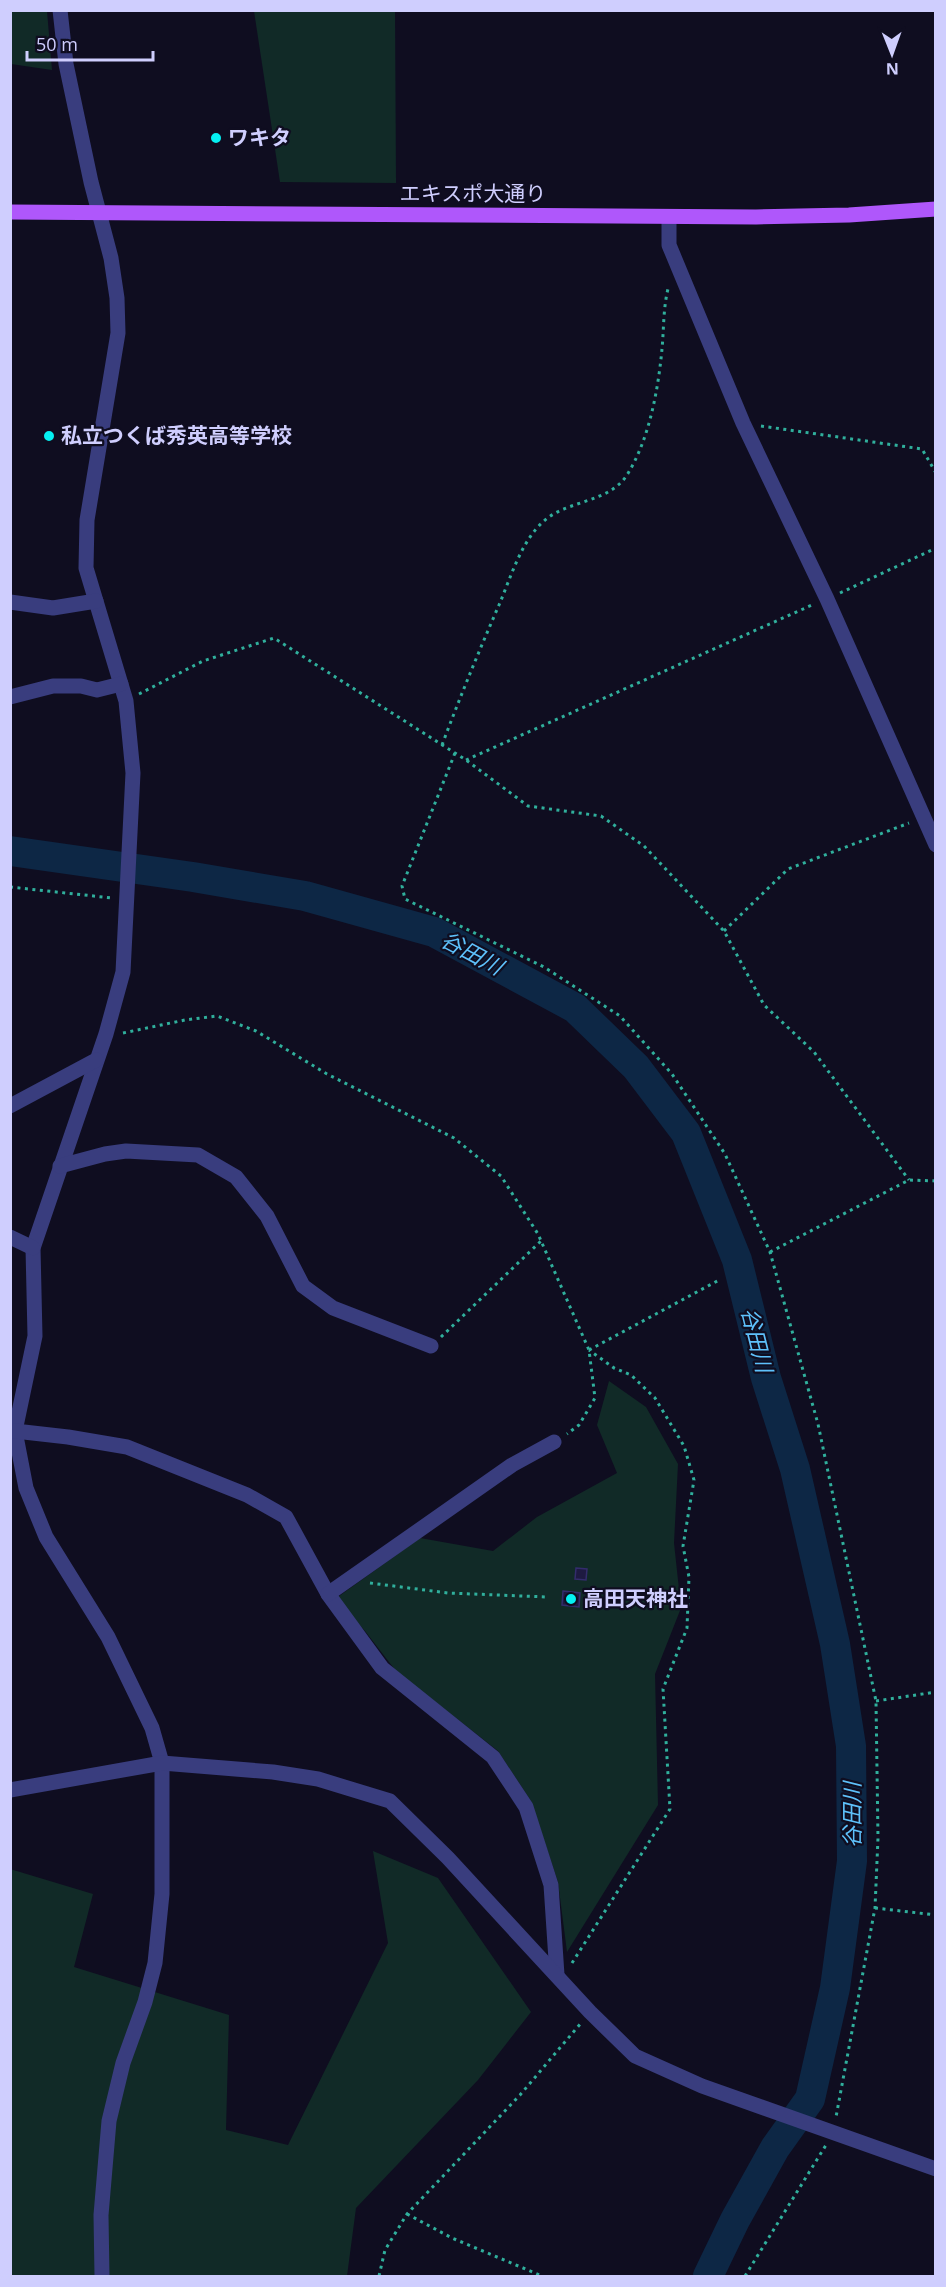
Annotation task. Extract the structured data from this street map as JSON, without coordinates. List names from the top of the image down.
{
  "streets": {
    "main road": ["エキスポ大通り"]
  },
  "water": ["谷田川"],
  "places": ["ワキタ", "私立つくば秀英高等学校", "高田天神社"],
  "scale_bar": "50 m",
  "north": "bottom"
}
